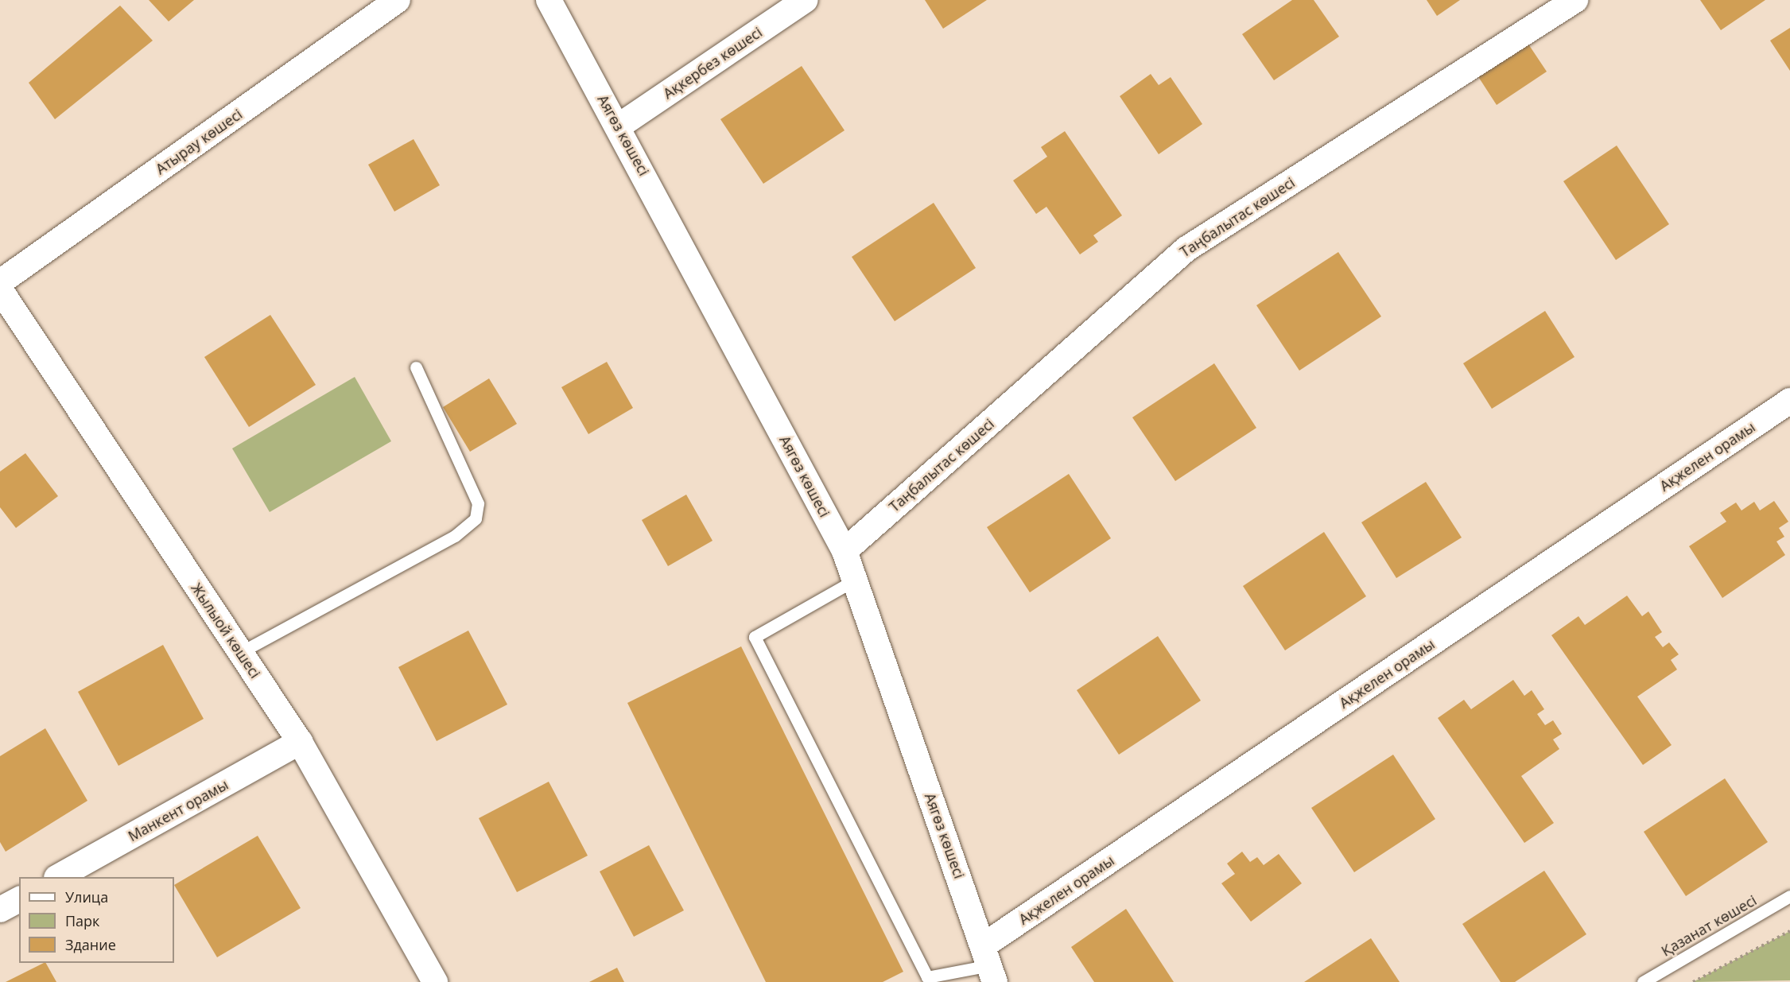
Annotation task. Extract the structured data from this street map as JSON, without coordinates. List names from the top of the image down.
{
  "streets": {
    "street": [
      "Ақкербез көшесі",
      "Аягөз көшесі",
      "Атырау көшесі",
      "Таңбалытас көшесі",
      "Ақжелен орамы",
      "Жылыой көшесі",
      "Манкент орамы"
    ],
    "lane": ["Қазанат көшесі"]
  },
  "crossings": [
    ["Ақкербез көшесі", "Аягөз көшесі"],
    ["Аягөз көшесі", "Таңбалытас көшесі"],
    ["Аягөз көшесі", "Ақжелен орамы"],
    ["Жылыой көшесі", "Манкент орамы"]
  ],
  "legend": ["Улица", "Парк", "Здание"]
}
